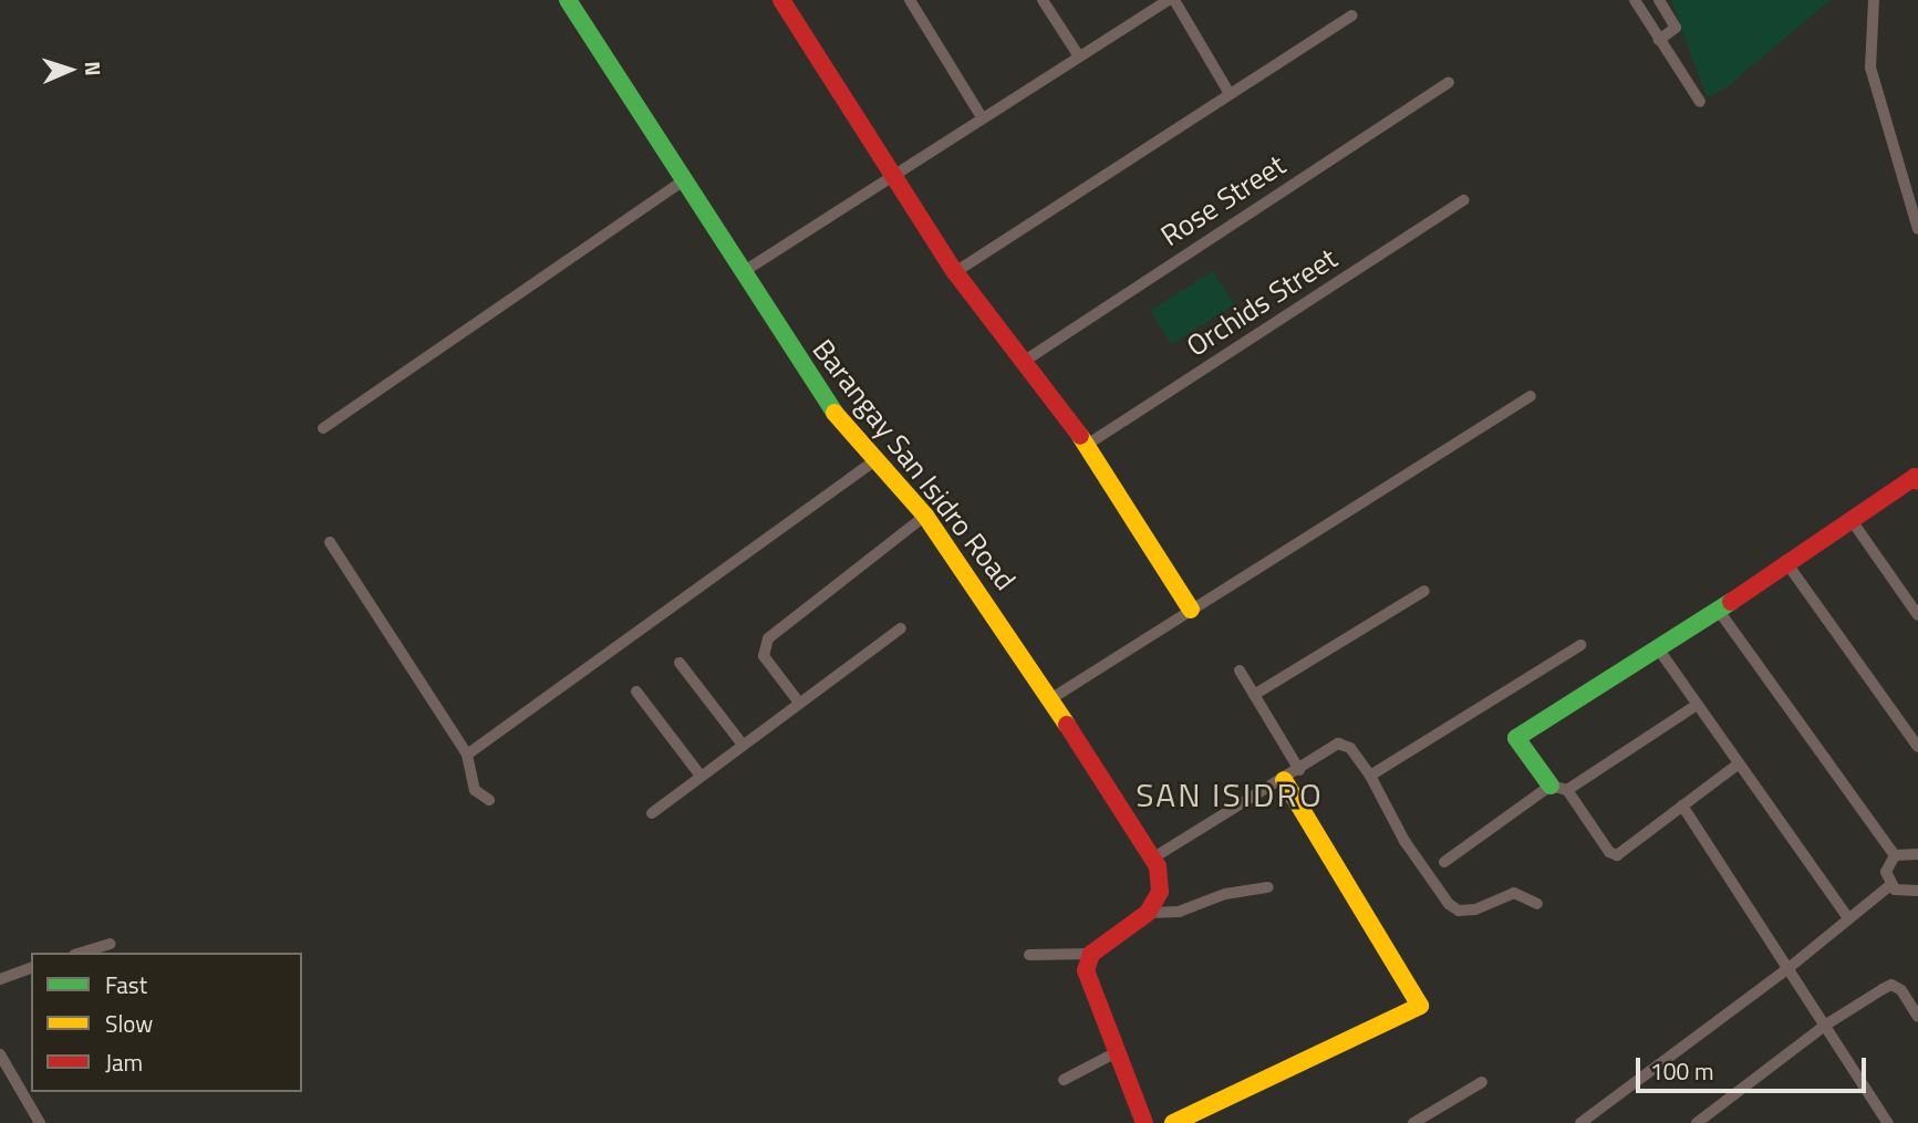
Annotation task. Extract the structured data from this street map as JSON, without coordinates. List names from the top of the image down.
{
  "streets": {
    "street": ["Rose Street", "Orchids Street", "Barangay San Isidro Road"]
  },
  "districts": ["SAN ISIDRO"],
  "legend": ["Fast", "Slow", "Jam"],
  "scale_bar": "100 m",
  "north": "right"
}
